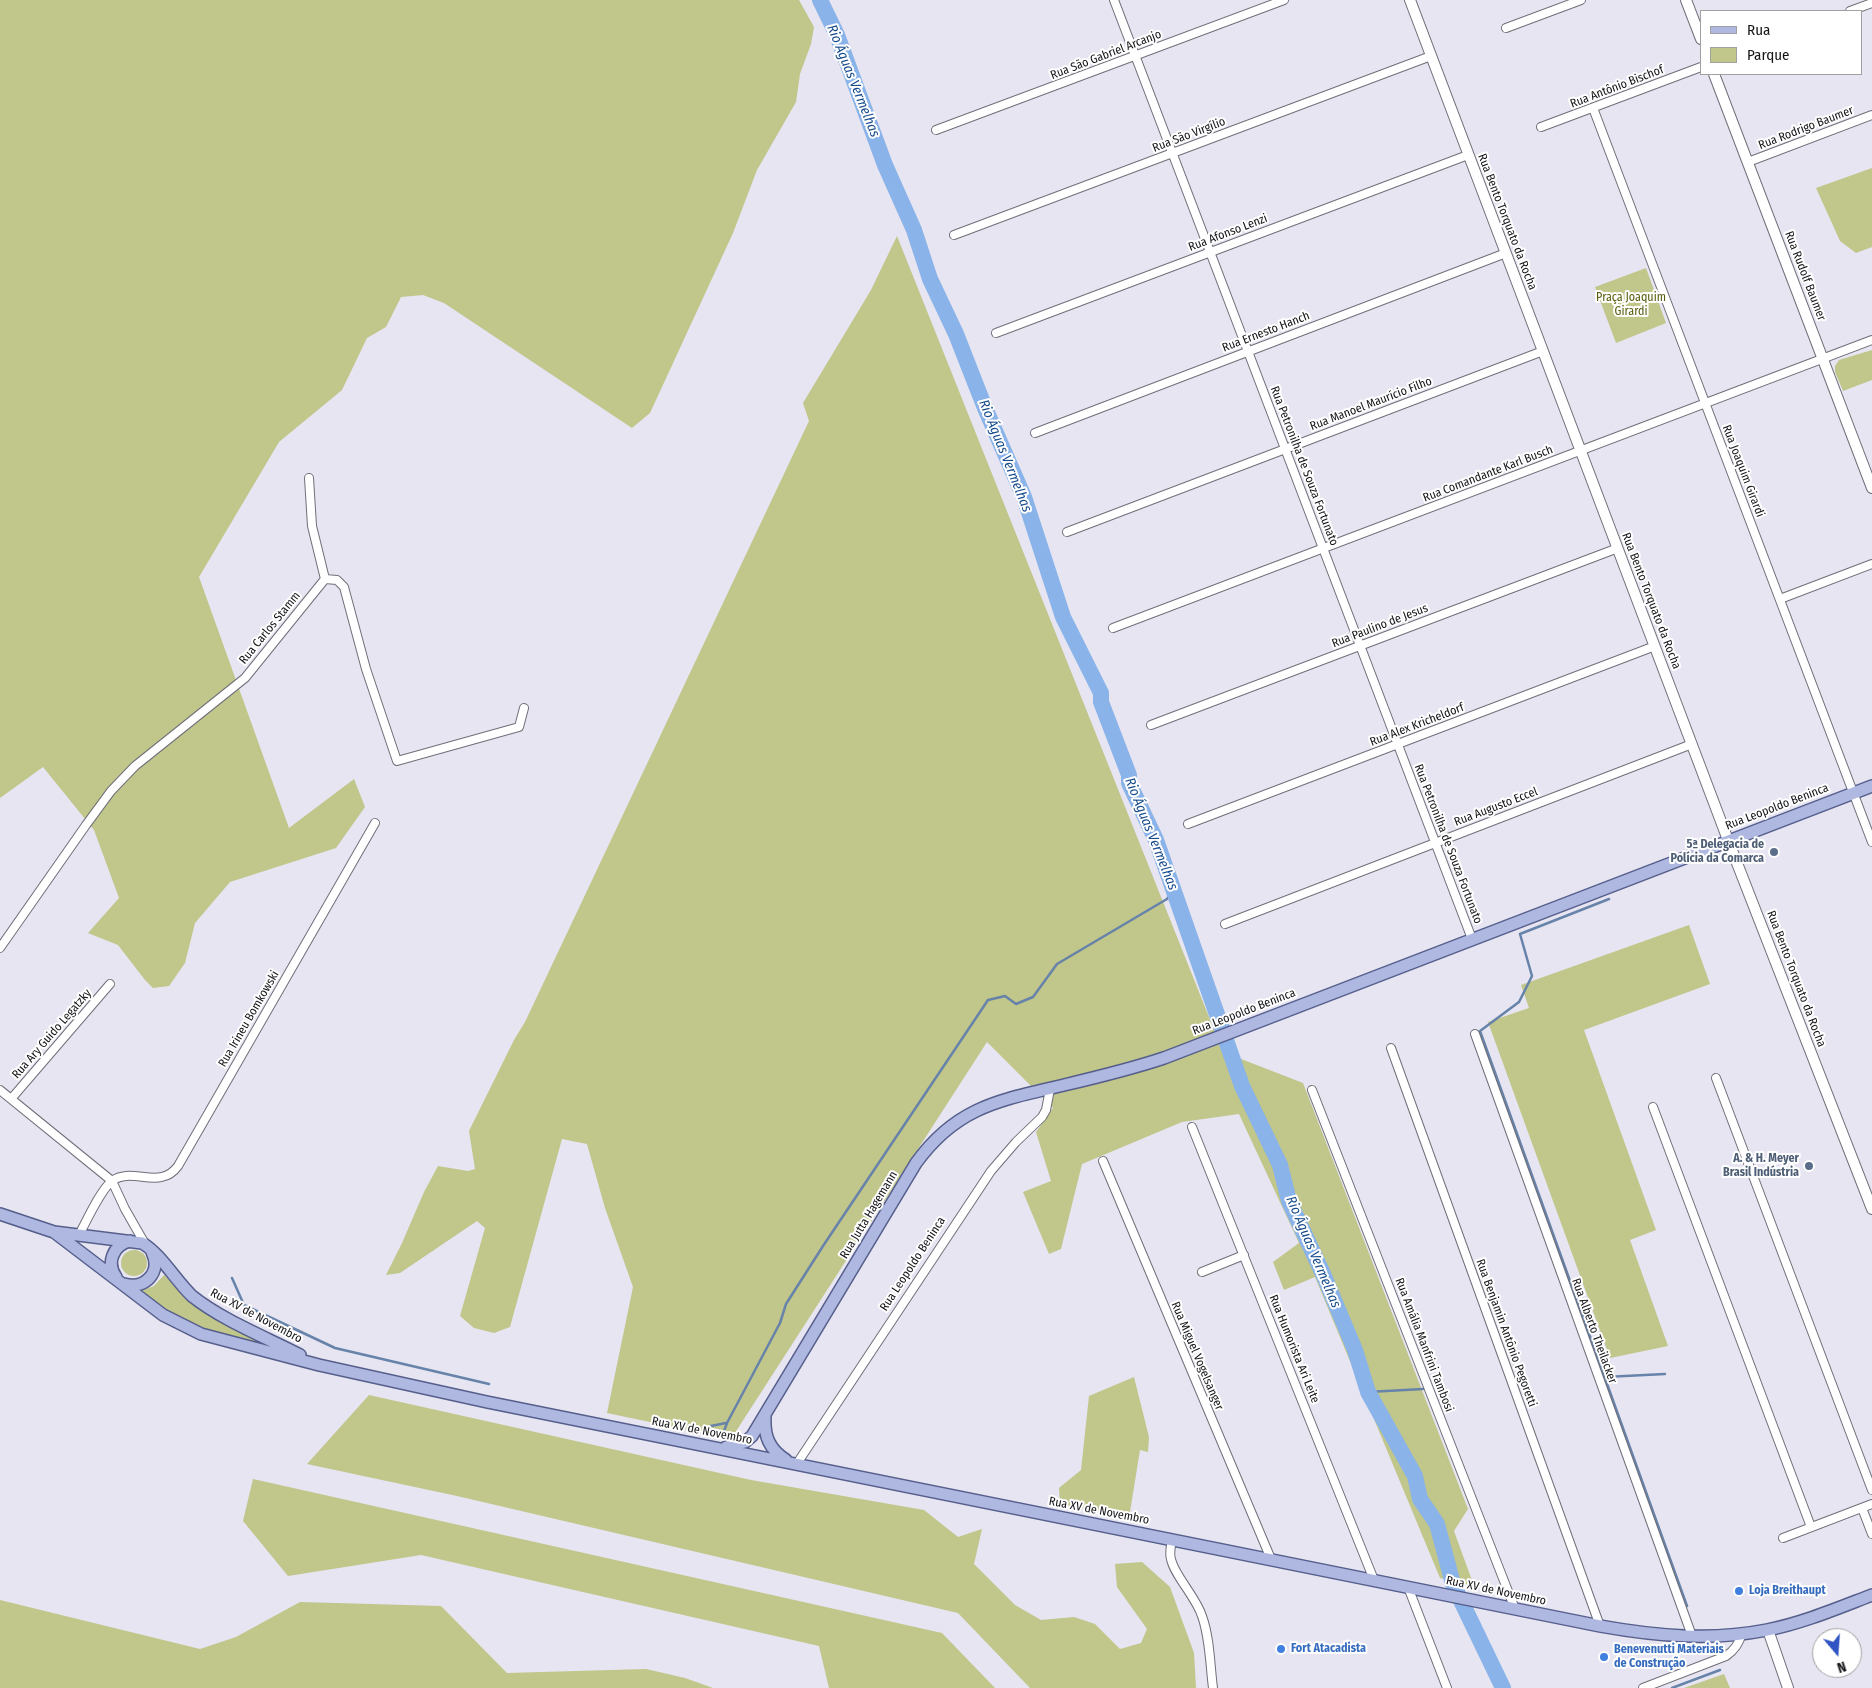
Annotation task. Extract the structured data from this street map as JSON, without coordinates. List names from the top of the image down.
{
  "streets": {
    "main road": ["Rua Leopoldo Beninca", "Rua Jutta Hagemann", "Rua XV de Novembro"],
    "street": [
      "Rua São Gabriel Arcanjo",
      "Rua Antônio Bischof",
      "Rua Rodrigo Baumer",
      "Rua São Virgílio",
      "Rua Bento Torquato da Rocha",
      "Rua Afonso Lenzi",
      "Rua Rudolf Baumer",
      "Rua Ernesto Hanch",
      "Rua Manoel Maurício Filho",
      "Rua Petronilha de Souza Fortunato",
      "Rua Joaquim Girardi",
      "Rua Comandante Karl Busch",
      "Rua Paulino de Jesus",
      "Rua Carlos Stamm",
      "Rua Alex Kricheldorf",
      "Rua Augusto Eccel",
      "Rua Irineu Bomkowski",
      "Rua Ary Guido Legatzky",
      "Rua Alberto Theilacker",
      "Rua Benjamin Antônio Pegoretti",
      "Rua Amália Manfrini Tambosi",
      "Rua Humorista Ari Leite",
      "Rua Miguel Vogelsanger"
    ]
  },
  "crossings": [
    ["Rua São Gabriel Arcanjo", "Rua Petronilha de Souza Fortunato"],
    ["Rua Antônio Bischof", "Rua Joaquim Girardi"],
    ["Rua Rodrigo Baumer", "Rua Rudolf Baumer"],
    ["Rua São Virgílio", "Rua Bento Torquato da Rocha"],
    ["Rua São Virgílio", "Rua Petronilha de Souza Fortunato"],
    ["Rua Bento Torquato da Rocha", "Rua Afonso Lenzi"],
    ["Rua Bento Torquato da Rocha", "Rua Ernesto Hanch"],
    ["Rua Bento Torquato da Rocha", "Rua Manoel Maurício Filho"],
    ["Rua Bento Torquato da Rocha", "Rua Comandante Karl Busch"],
    ["Rua Bento Torquato da Rocha", "Rua Paulino de Jesus"],
    ["Rua Bento Torquato da Rocha", "Rua Alex Kricheldorf"],
    ["Rua Bento Torquato da Rocha", "Rua Augusto Eccel"],
    ["Rua Bento Torquato da Rocha", "Rua Leopoldo Beninca"],
    ["Rua Afonso Lenzi", "Rua Petronilha de Souza Fortunato"],
    ["Rua Rudolf Baumer", "Rua Comandante Karl Busch"],
    ["Rua Ernesto Hanch", "Rua Petronilha de Souza Fortunato"],
    ["Rua Manoel Maurício Filho", "Rua Petronilha de Souza Fortunato"],
    ["Rua Petronilha de Souza Fortunato", "Rua Comandante Karl Busch"],
    ["Rua Petronilha de Souza Fortunato", "Rua Paulino de Jesus"],
    ["Rua Petronilha de Souza Fortunato", "Rua Alex Kricheldorf"],
    ["Rua Petronilha de Souza Fortunato", "Rua Augusto Eccel"],
    ["Rua Petronilha de Souza Fortunato", "Rua Leopoldo Beninca"],
    ["Rua Joaquim Girardi", "Rua Comandante Karl Busch"],
    ["Rua Joaquim Girardi", "Rua Leopoldo Beninca"],
    ["Rua Leopoldo Beninca", "Rua Jutta Hagemann"],
    ["Rua Leopoldo Beninca", "Rua XV de Novembro"],
    ["Rua Jutta Hagemann", "Rua XV de Novembro"],
    ["Rua XV de Novembro", "Rua Alberto Theilacker"],
    ["Rua XV de Novembro", "Rua Benjamin Antônio Pegoretti"],
    ["Rua XV de Novembro", "Rua Amália Manfrini Tambosi"],
    ["Rua XV de Novembro", "Rua Humorista Ari Leite"],
    ["Rua XV de Novembro", "Rua Miguel Vogelsanger"]
  ],
  "water": ["Rio Águas Vermelhas"],
  "parks": ["Praça Joaquim Girardi"],
  "places": [
    "5ª Delegacia de Polícia da Comarca",
    "A. & H. Meyer Brasil Indústria",
    "Loja Breithaupt",
    "Fort Atacadista",
    "Benevenutti Materiais de Construção"
  ],
  "legend": ["Rua", "Parque"],
  "north": "bottom"
}
